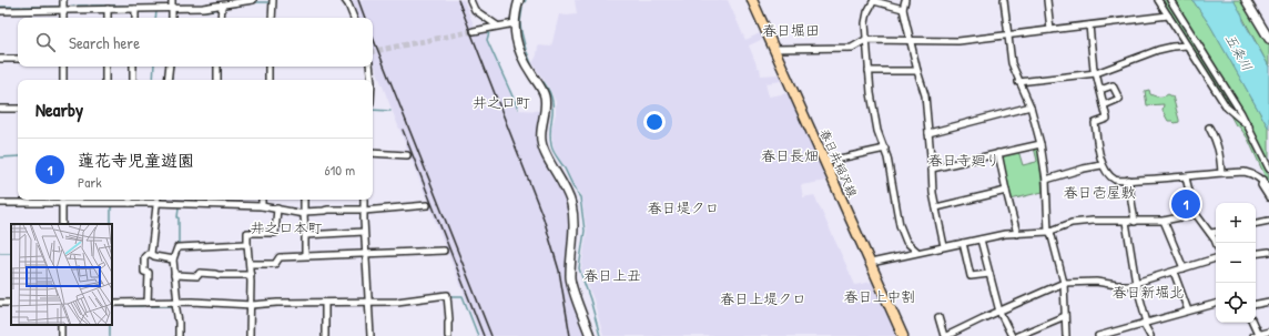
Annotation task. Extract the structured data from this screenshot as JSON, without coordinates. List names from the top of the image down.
{
  "streets": {
    "main road": ["春日井稲沢線"]
  },
  "districts": [
    "春日堀田",
    "井之口町",
    "春日長畑",
    "春日寺廻り",
    "春日壱屋敷",
    "春日堤クロ",
    "井之口本町",
    "春日上丑",
    "春日新堀北",
    "春日上中割",
    "春日上堤クロ"
  ],
  "water": ["五条川"],
  "page": {
    "search": "Search here",
    "heading": "Nearby",
    "list": [
      {
        "mark": "1",
        "name": "蓮花寺児童遊園",
        "note": "Park",
        "value": "610 m"
      }
    ],
    "pins": "1",
    "map_buttons": ["+", "−"]
  }
}
